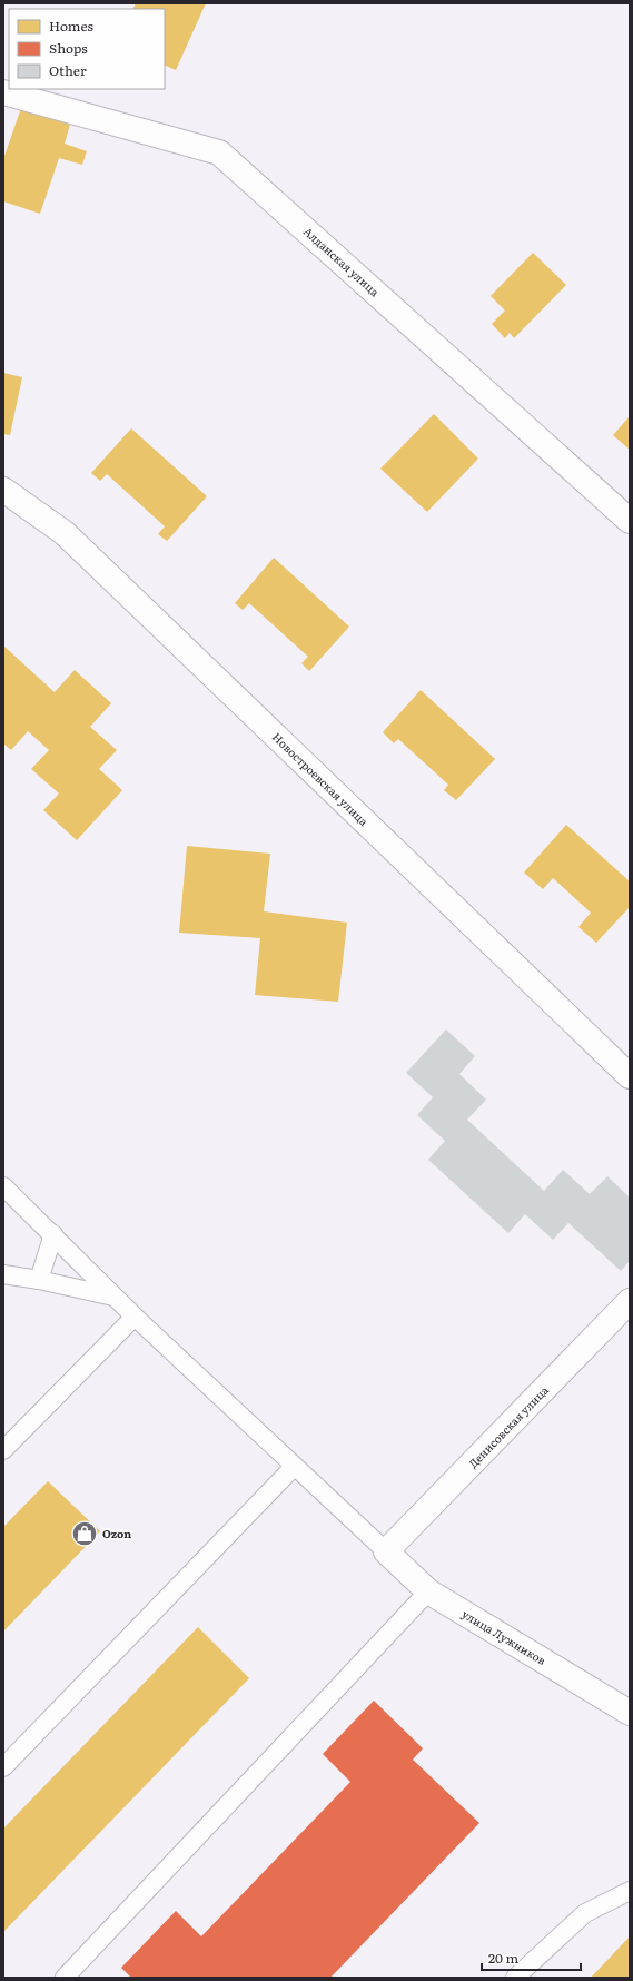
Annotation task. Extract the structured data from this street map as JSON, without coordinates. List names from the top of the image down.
{
  "streets": {
    "street": [
      "Алданская улица",
      "Новостроевская улица",
      "Денисовская улица",
      "улица Лужников"
    ]
  },
  "crossings": [
    ["Денисовская улица", "улица Лужников"]
  ],
  "places": {
    "shop": ["Ozon"]
  },
  "legend": ["Homes", "Shops", "Other"],
  "scale_bar": "20 m"
}
